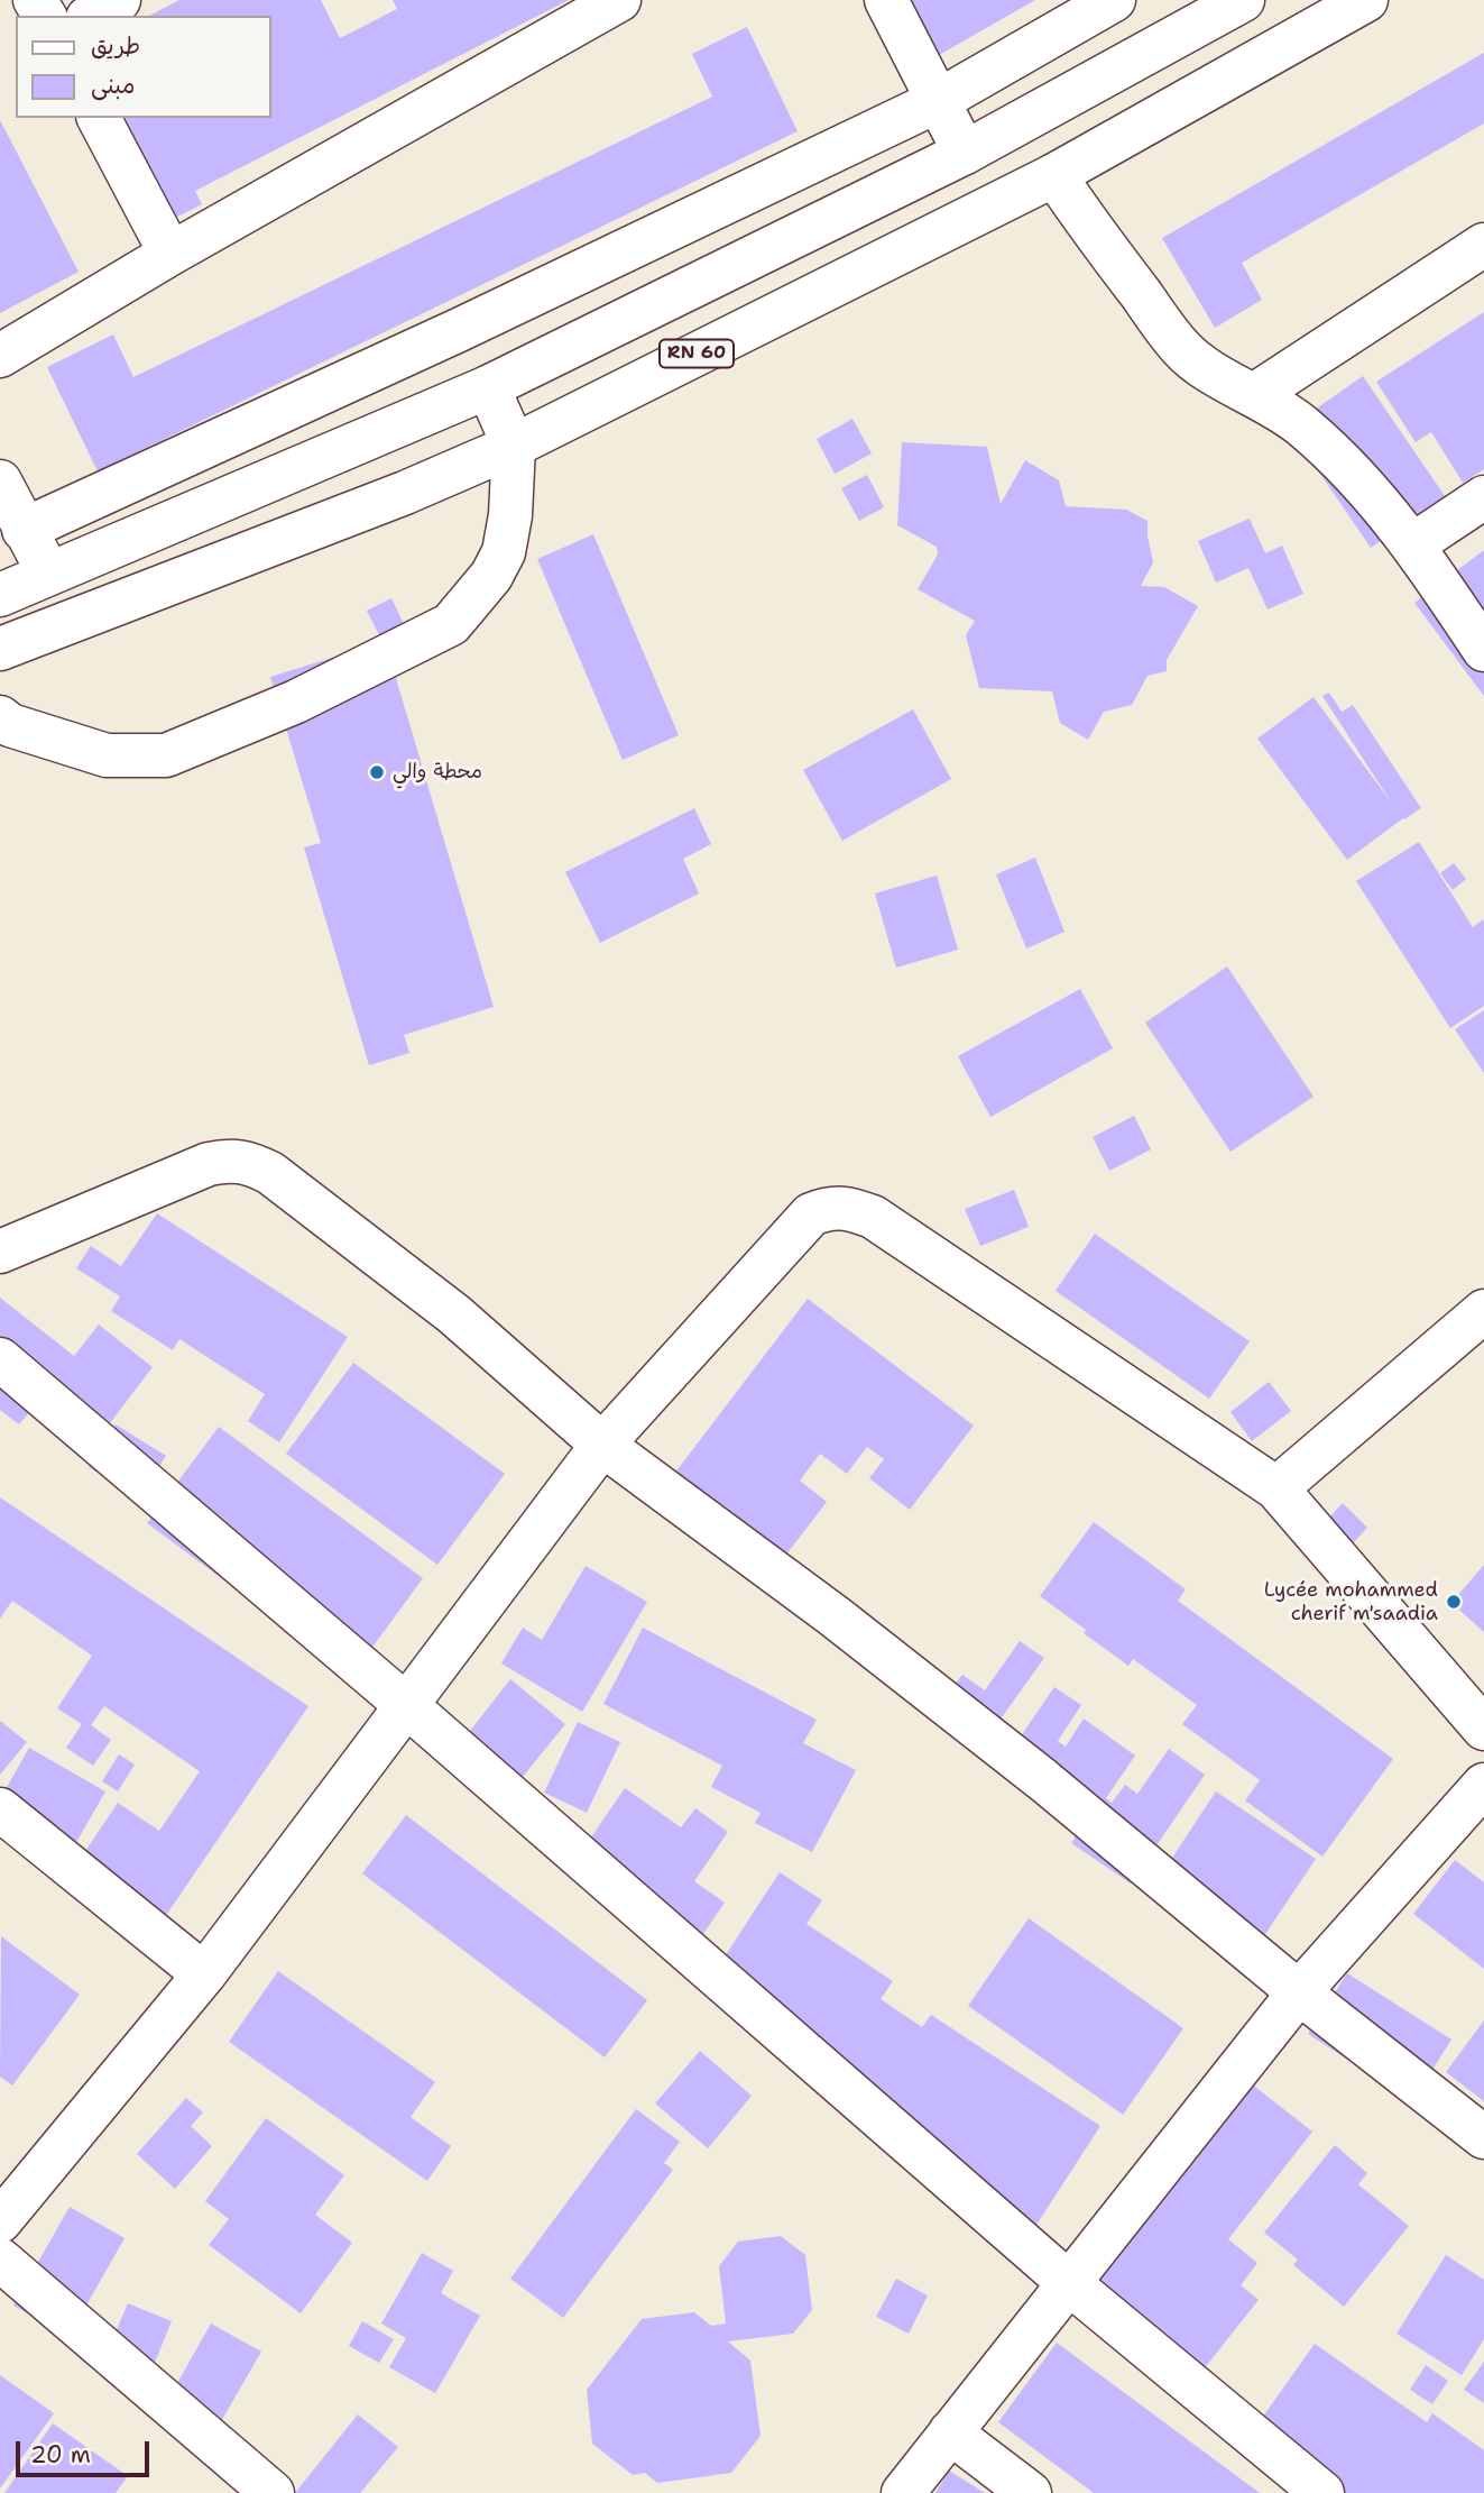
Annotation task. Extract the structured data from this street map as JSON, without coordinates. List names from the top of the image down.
{
  "streets": {
    "street": ["RN 60"]
  },
  "places": ["محطة والي", "Lycée mohammed cherif m'saadia"],
  "legend": ["طريق", "مبنى"],
  "scale_bar": "20 m"
}
